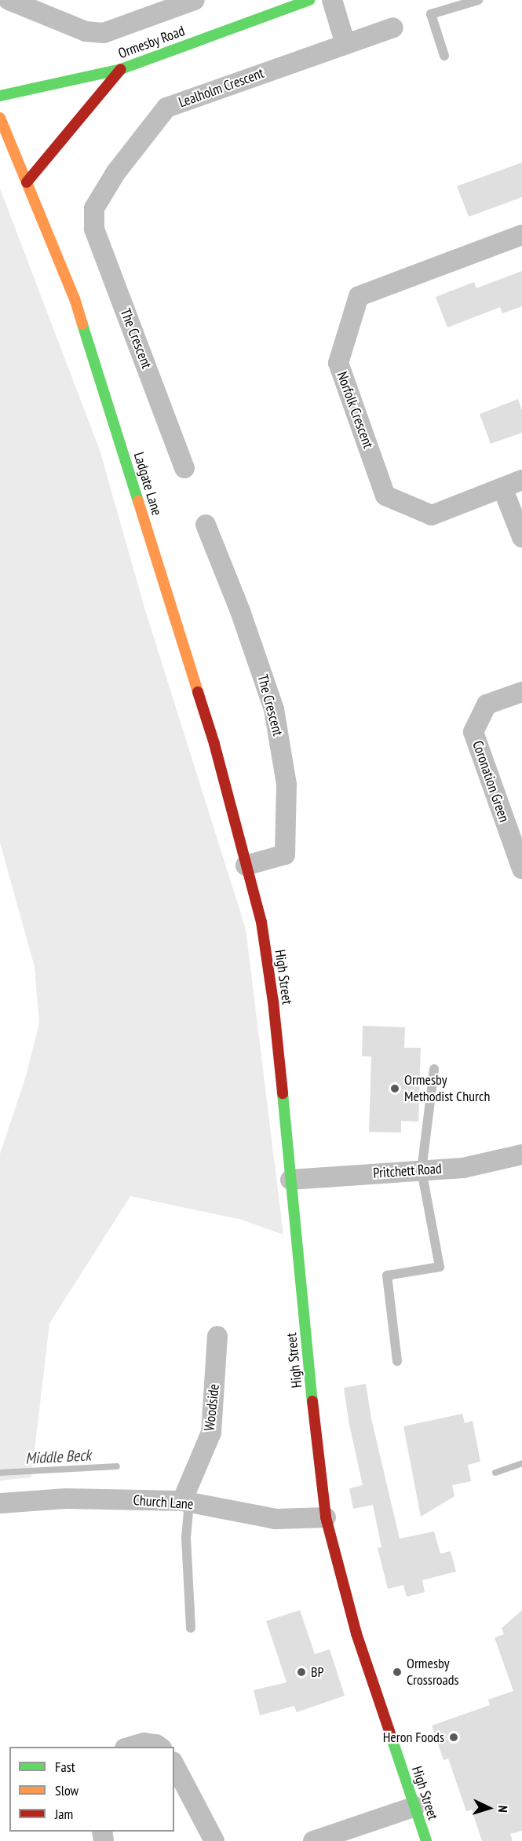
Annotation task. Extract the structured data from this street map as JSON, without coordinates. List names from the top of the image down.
{
  "streets": {
    "main road": ["Ormesby Road", "Ladgate Lane", "High Street"],
    "street": [
      "Lealholm Crescent",
      "The Crescent",
      "Norfolk Crescent",
      "Coronation Green",
      "Pritchett Road",
      "Woodside",
      "Church Lane"
    ]
  },
  "crossings": [
    ["Lealholm Crescent", "The Crescent"],
    ["The Crescent", "Ladgate Lane"],
    ["The Crescent", "High Street"],
    ["Ladgate Lane", "High Street"],
    ["High Street", "Pritchett Road"],
    ["High Street", "Church Lane"],
    ["Woodside", "Church Lane"]
  ],
  "water": ["Middle Beck"],
  "places": [
    "Ormesby Methodist Church",
    "BP",
    "Ormesby Crossroads",
    "Heron Foods"
  ],
  "legend": ["Fast", "Slow", "Jam"],
  "north": "right"
}
